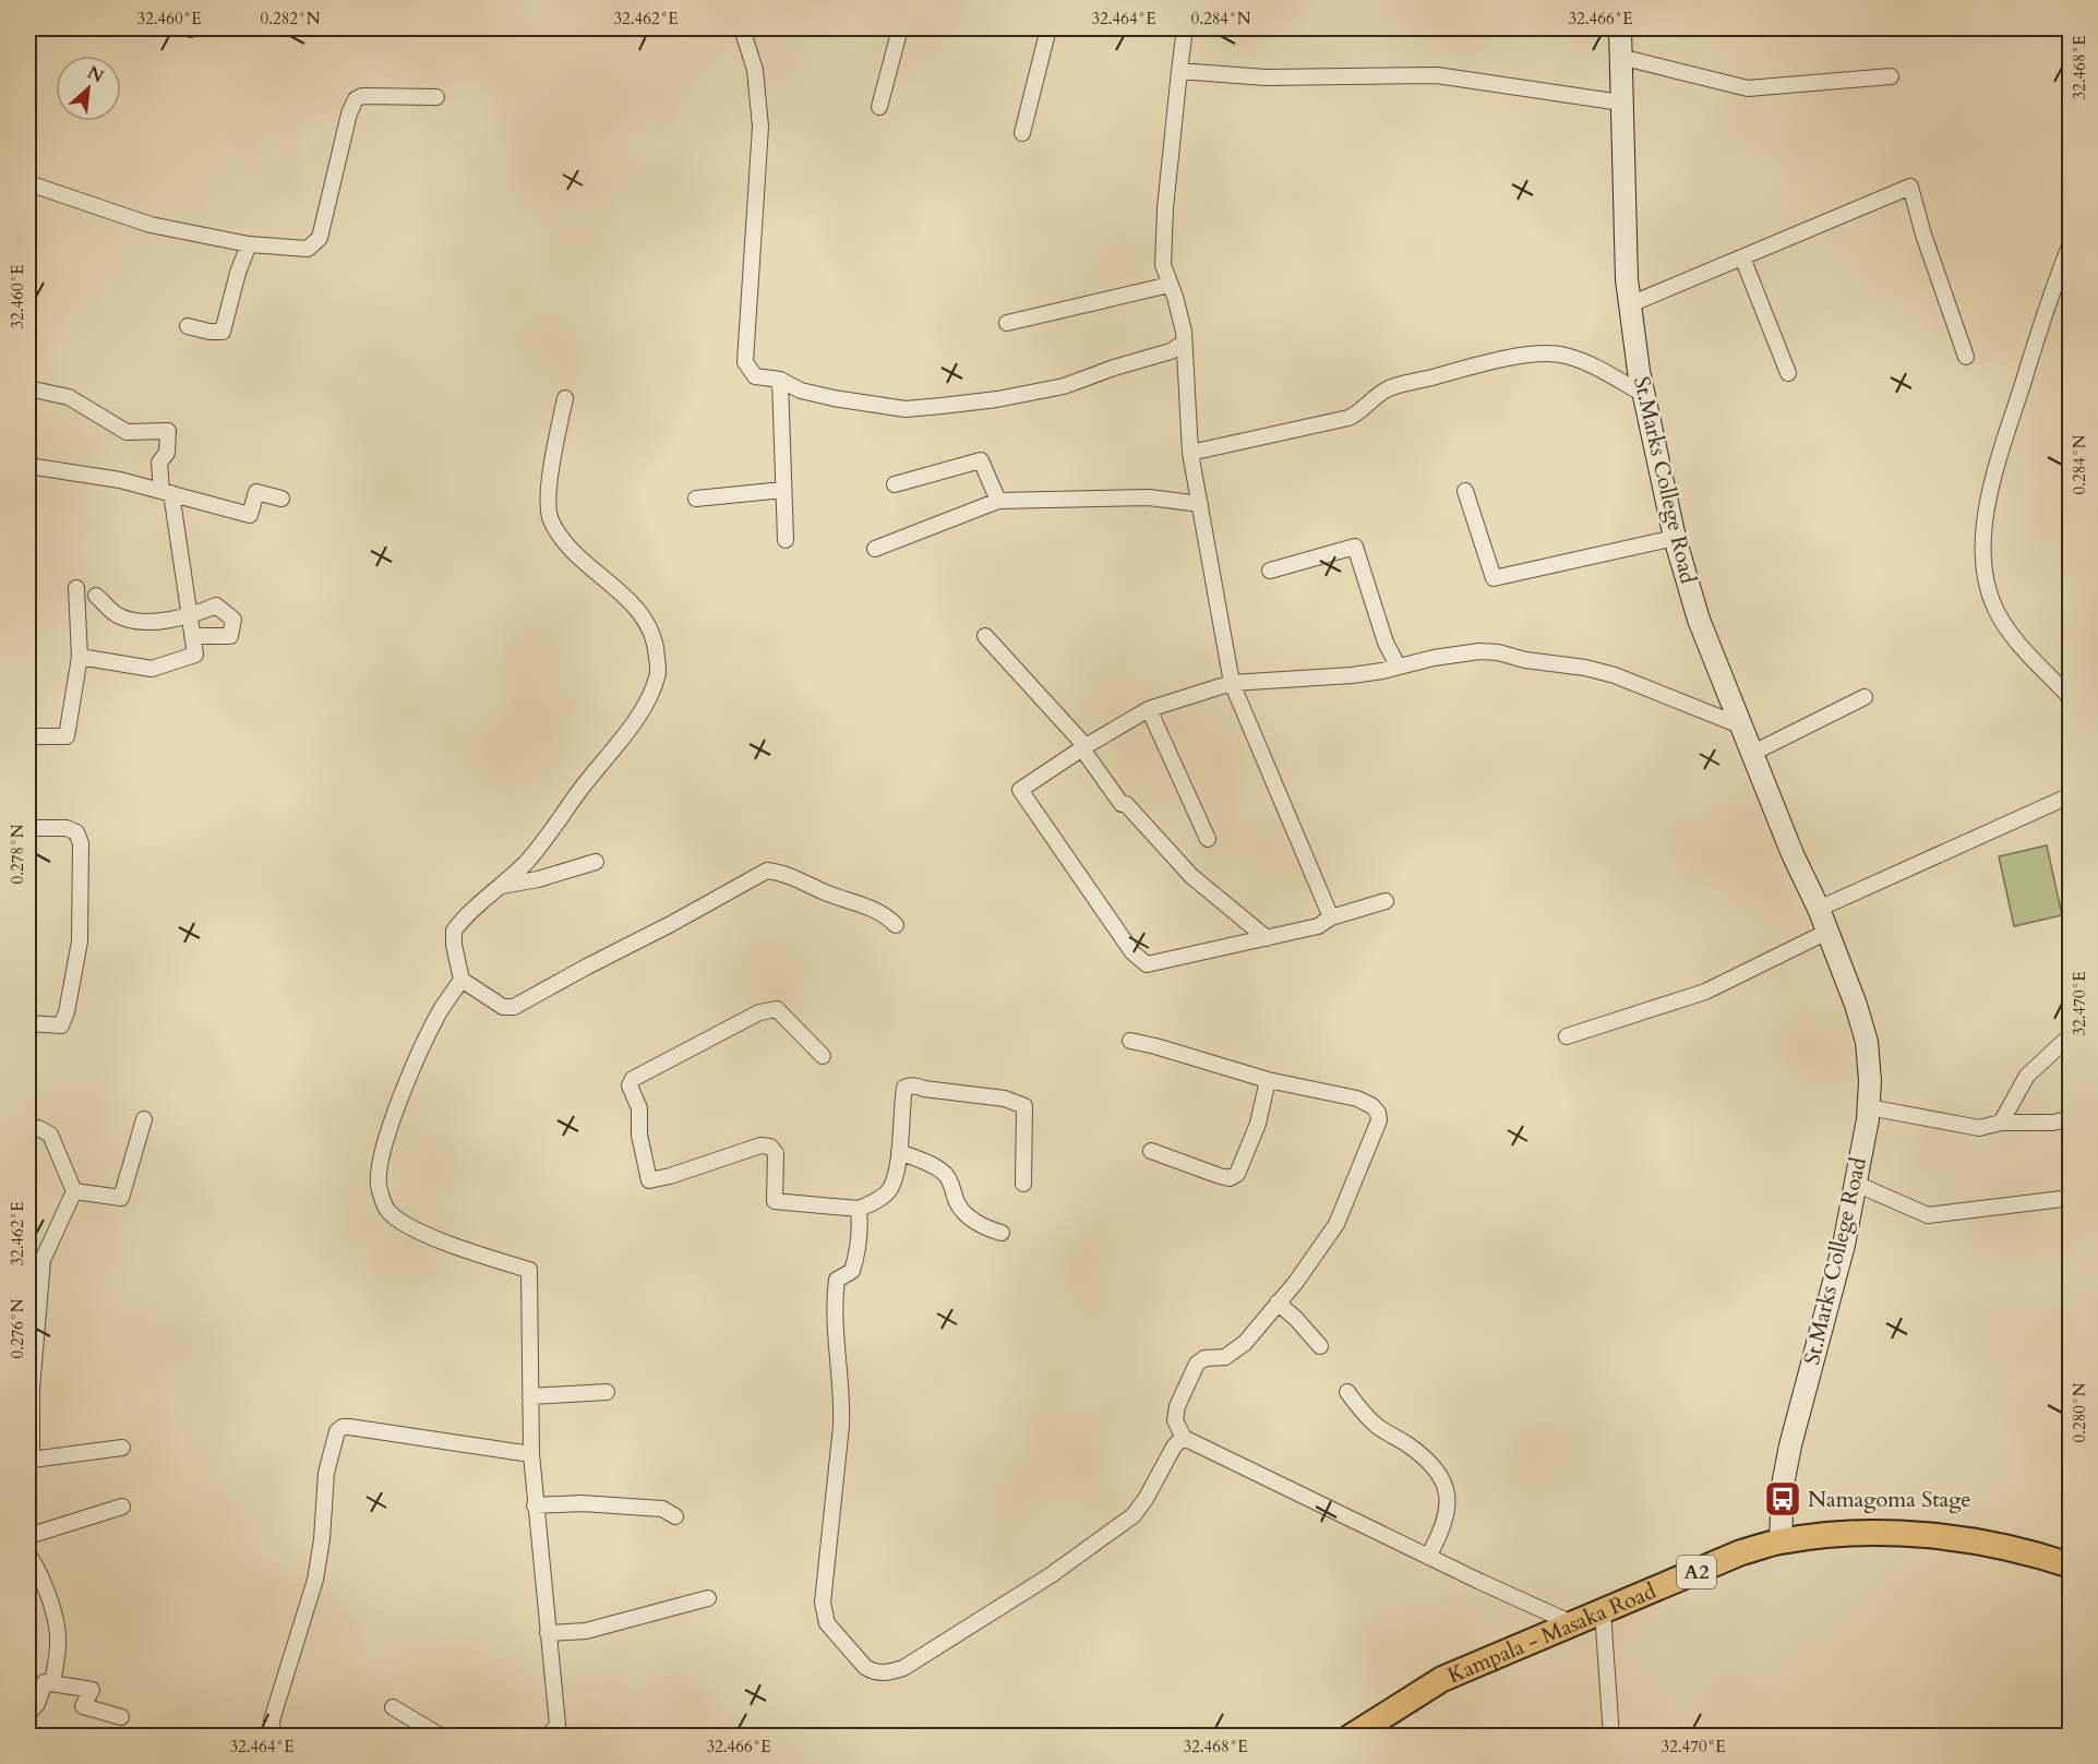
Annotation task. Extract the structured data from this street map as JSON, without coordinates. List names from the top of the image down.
{
  "streets": {
    "main road": ["St.Marks College Road", "A2", "Kampala - Masaka Road"]
  },
  "crossings": [
    ["St.Marks College Road", "Kampala - Masaka Road"]
  ],
  "places": {
    "bus stop": ["Namagoma Stage"]
  },
  "north": "top right",
  "coordinates": [
    "32.460°E",
    "0.282°N",
    "32.462°E",
    "32.464°E",
    "0.284°N",
    "32.466°E",
    "32.468°E",
    "0.278°N",
    "32.470°E",
    "0.276°N",
    "0.280°N"
  ]
}
